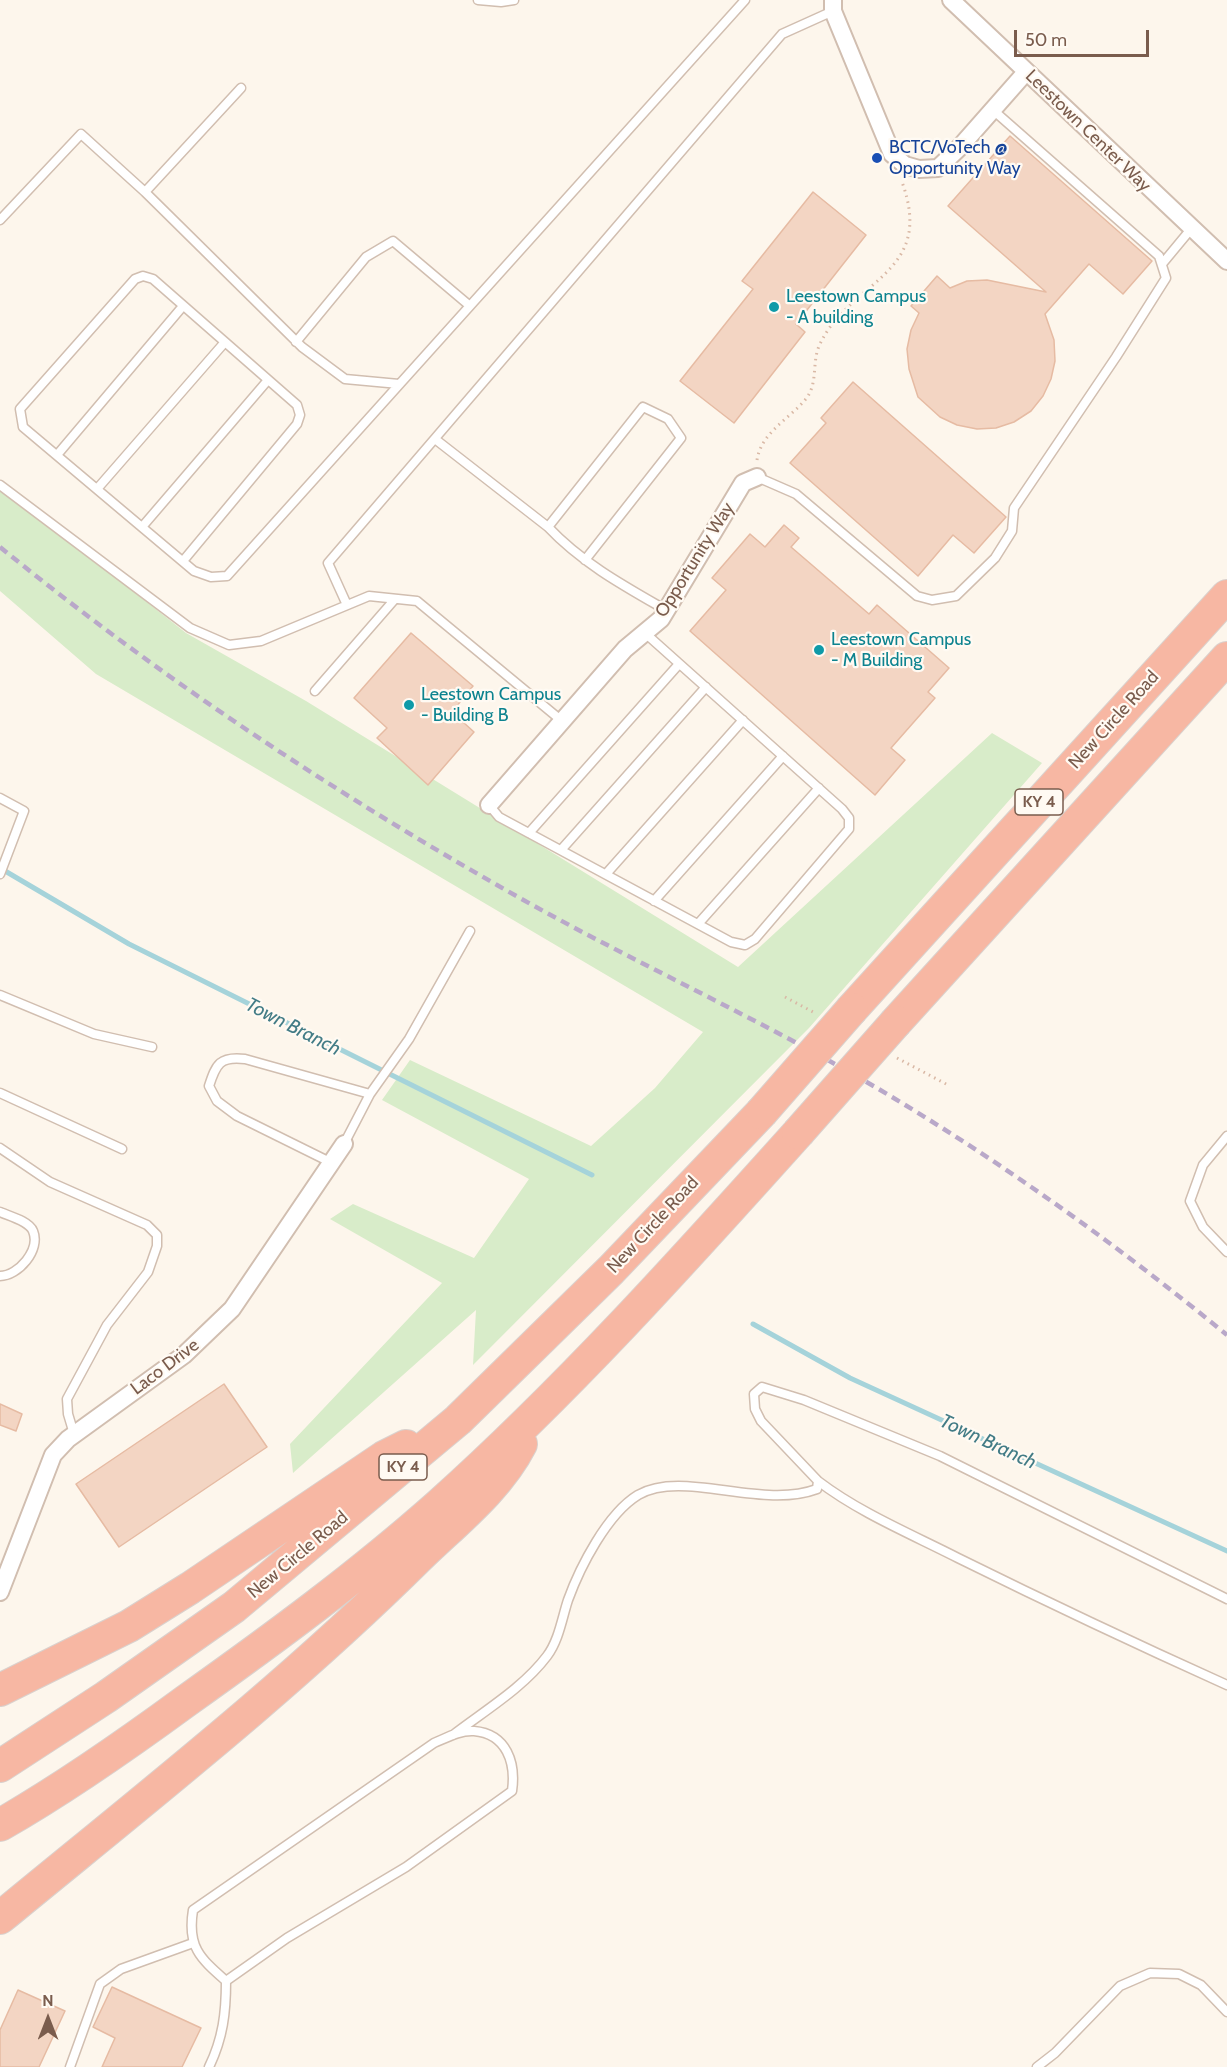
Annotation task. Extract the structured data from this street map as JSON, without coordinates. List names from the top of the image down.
{
  "streets": {
    "highway": ["New Circle Road", "KY 4"],
    "street": ["Leestown Center Way", "Opportunity Way", "Laco Drive"]
  },
  "water": ["Town Branch"],
  "places": [
    "BCTC/VoTech @ Opportunity Way",
    "Leestown Campus - A building",
    "Leestown Campus - M Building",
    "Leestown Campus - Building B"
  ],
  "scale_bar": "50 m",
  "north": "top"
}
